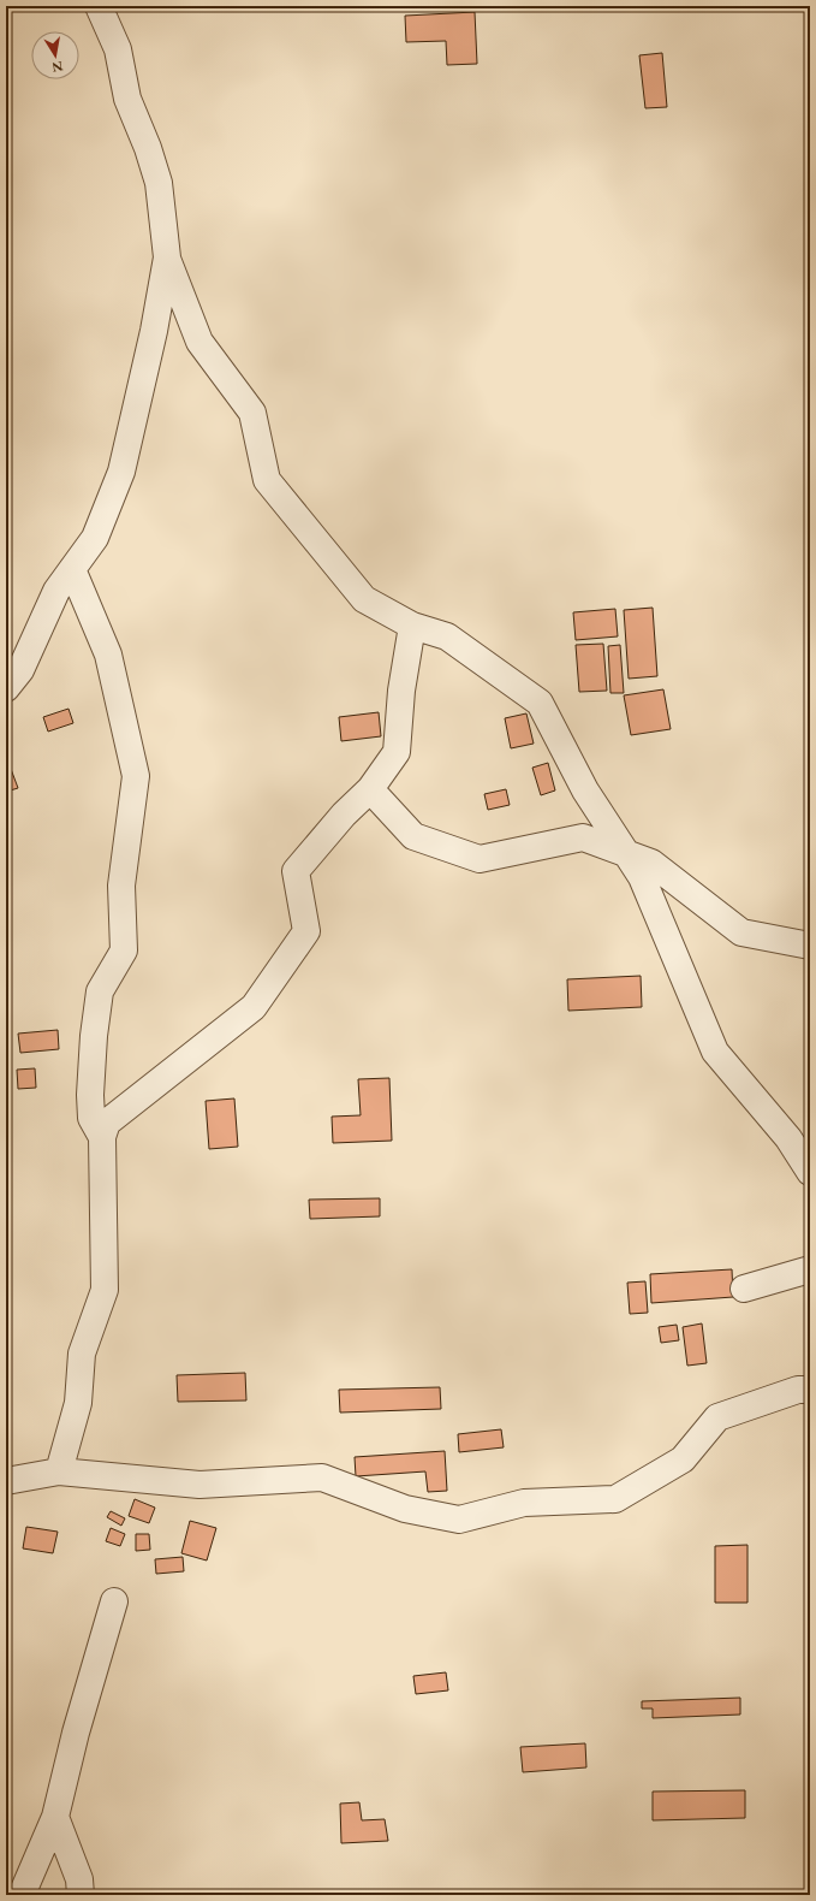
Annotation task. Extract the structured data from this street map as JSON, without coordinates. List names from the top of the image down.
{
  "north": "bottom"
}
